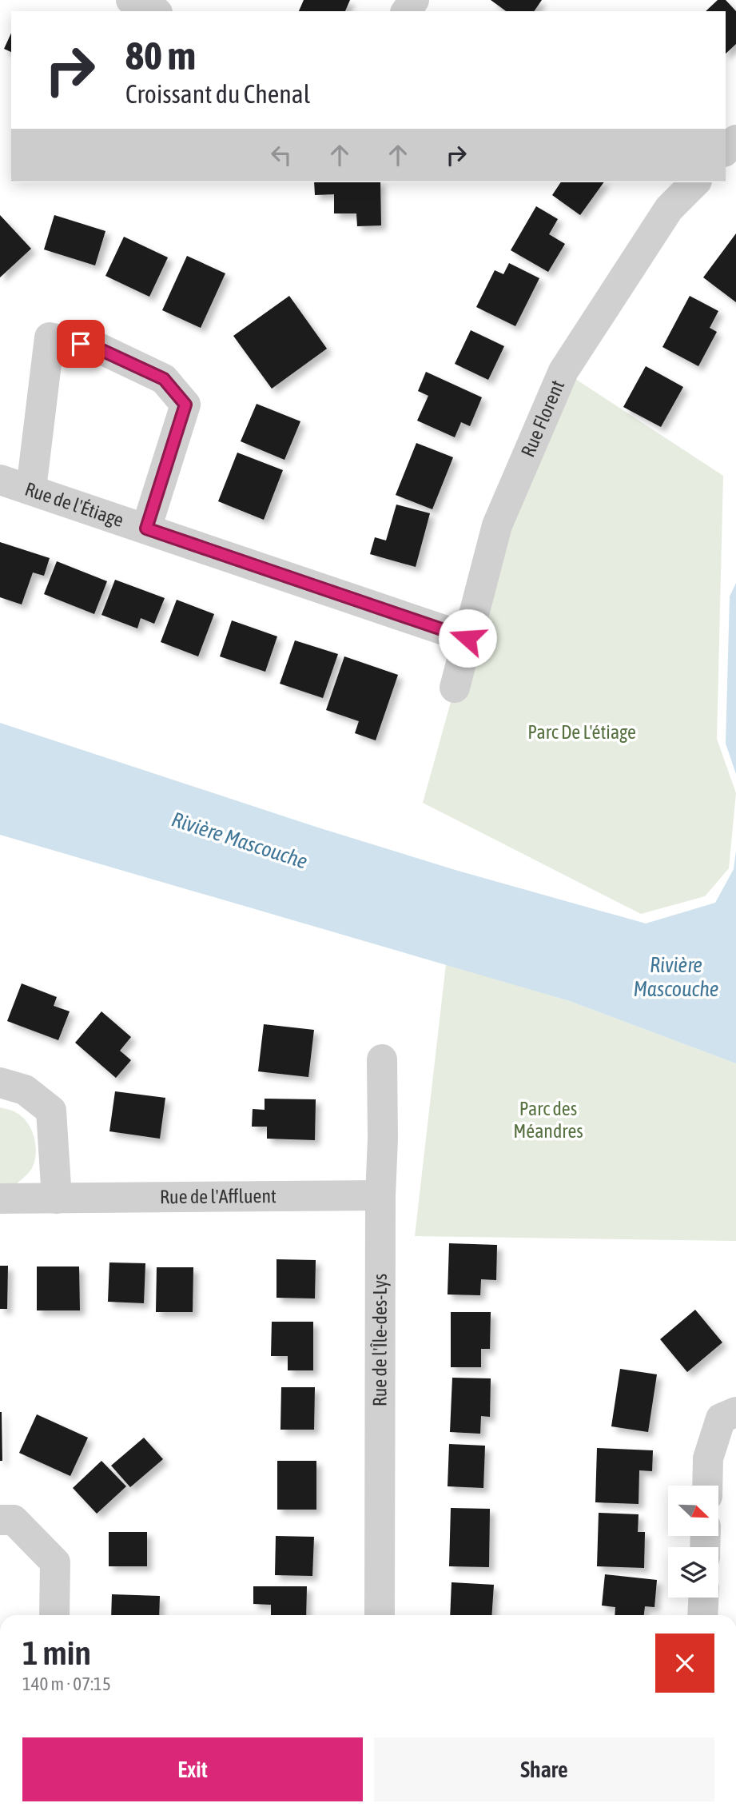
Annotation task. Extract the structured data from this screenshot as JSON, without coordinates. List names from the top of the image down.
{
  "streets": {
    "street": [
      "Rue Florent",
      "Rue de l'Étiage",
      "Rue de l'Affluent",
      "Rue de l'Île-des-Lys"
    ]
  },
  "crossings": [
    ["Rue Florent", "Rue de l'Étiage"],
    ["Rue de l'Affluent", "Rue de l'Île-des-Lys"]
  ],
  "water": ["Rivière Mascouche"],
  "parks": ["Parc De L'étiage", "Parc des Méandres"],
  "north": "bottom right",
  "page": {
    "turn": ["80 m", "Croissant du Chenal"],
    "heading": ["1 min", "140 m · 07:15"],
    "buttons": ["Exit", "Share"]
  }
}
